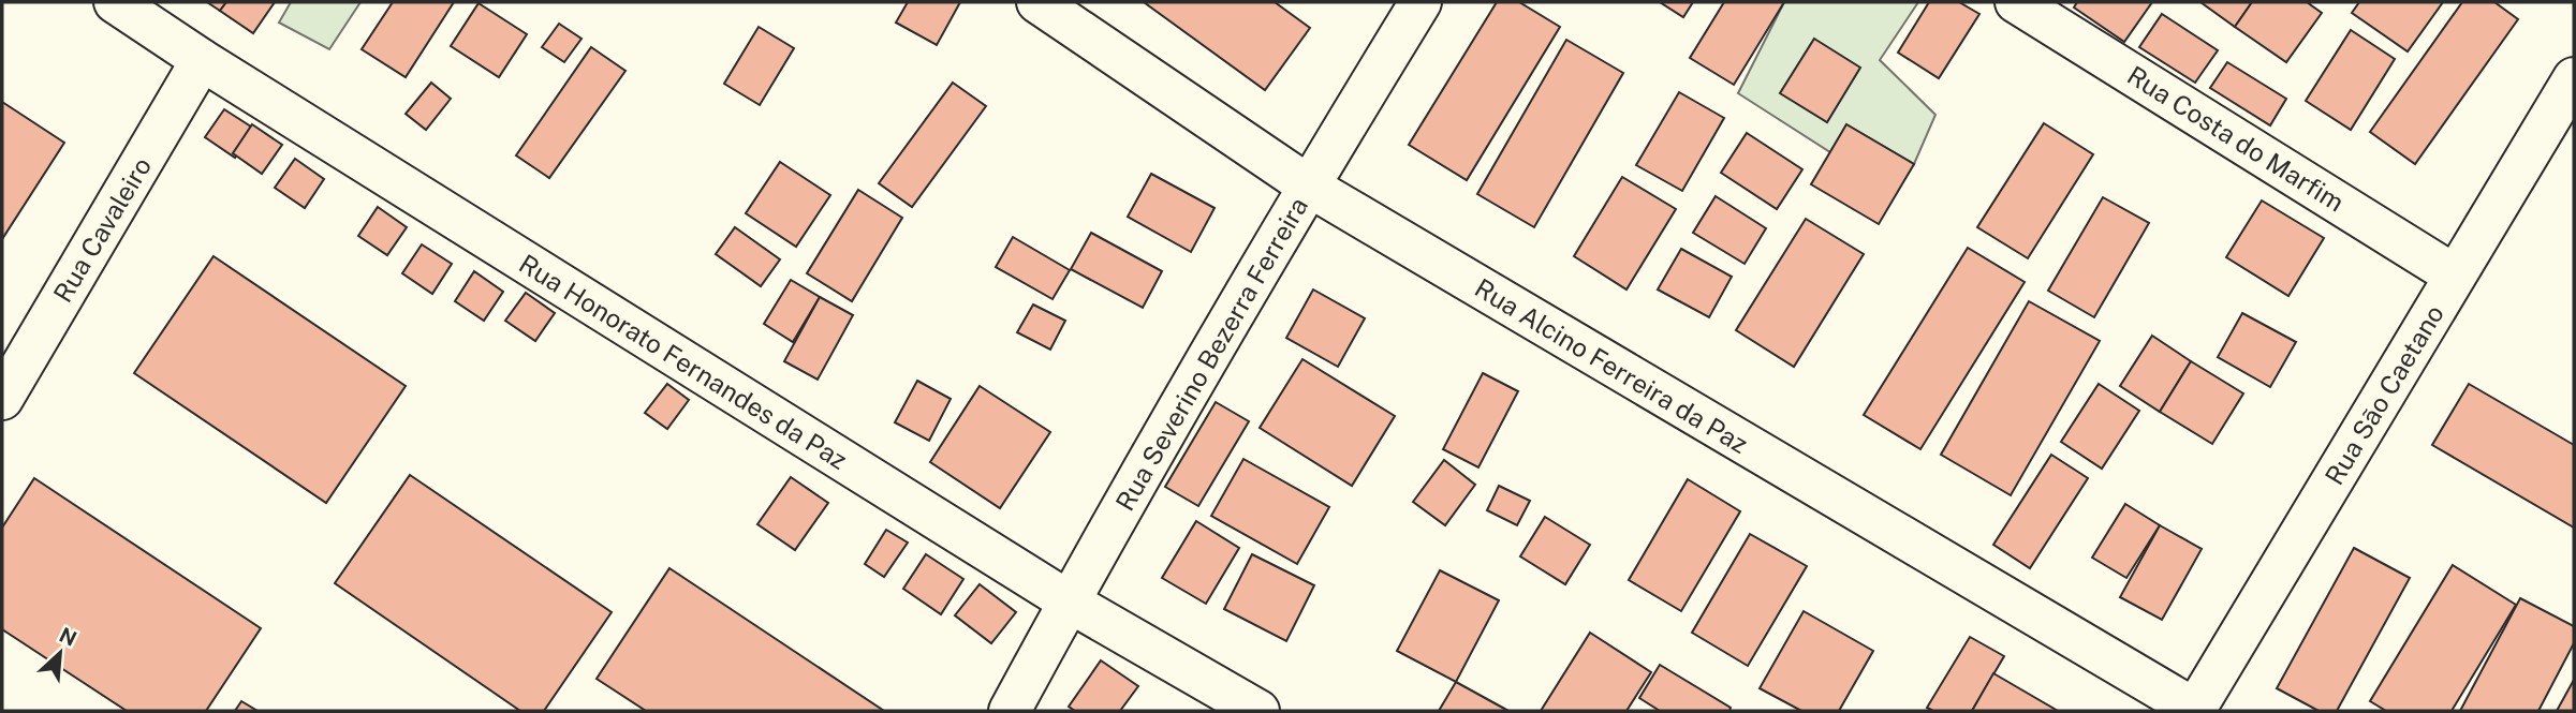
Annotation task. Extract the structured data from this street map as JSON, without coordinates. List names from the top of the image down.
{
  "streets": {
    "street": [
      "Rua Costa do Marfim",
      "Rua Cavaleiro",
      "Rua Severino Bezerra Ferreira",
      "Rua Honorato Fernandes da Paz",
      "Rua Alcino Ferreira da Paz",
      "Rua São Caetano"
    ]
  },
  "crossings": [
    ["Rua Costa do Marfim", "Rua São Caetano"],
    ["Rua Cavaleiro", "Rua Honorato Fernandes da Paz"],
    ["Rua Severino Bezerra Ferreira", "Rua Honorato Fernandes da Paz"],
    ["Rua Severino Bezerra Ferreira", "Rua Alcino Ferreira da Paz"],
    ["Rua Alcino Ferreira da Paz", "Rua São Caetano"]
  ],
  "north": "top right"
}
